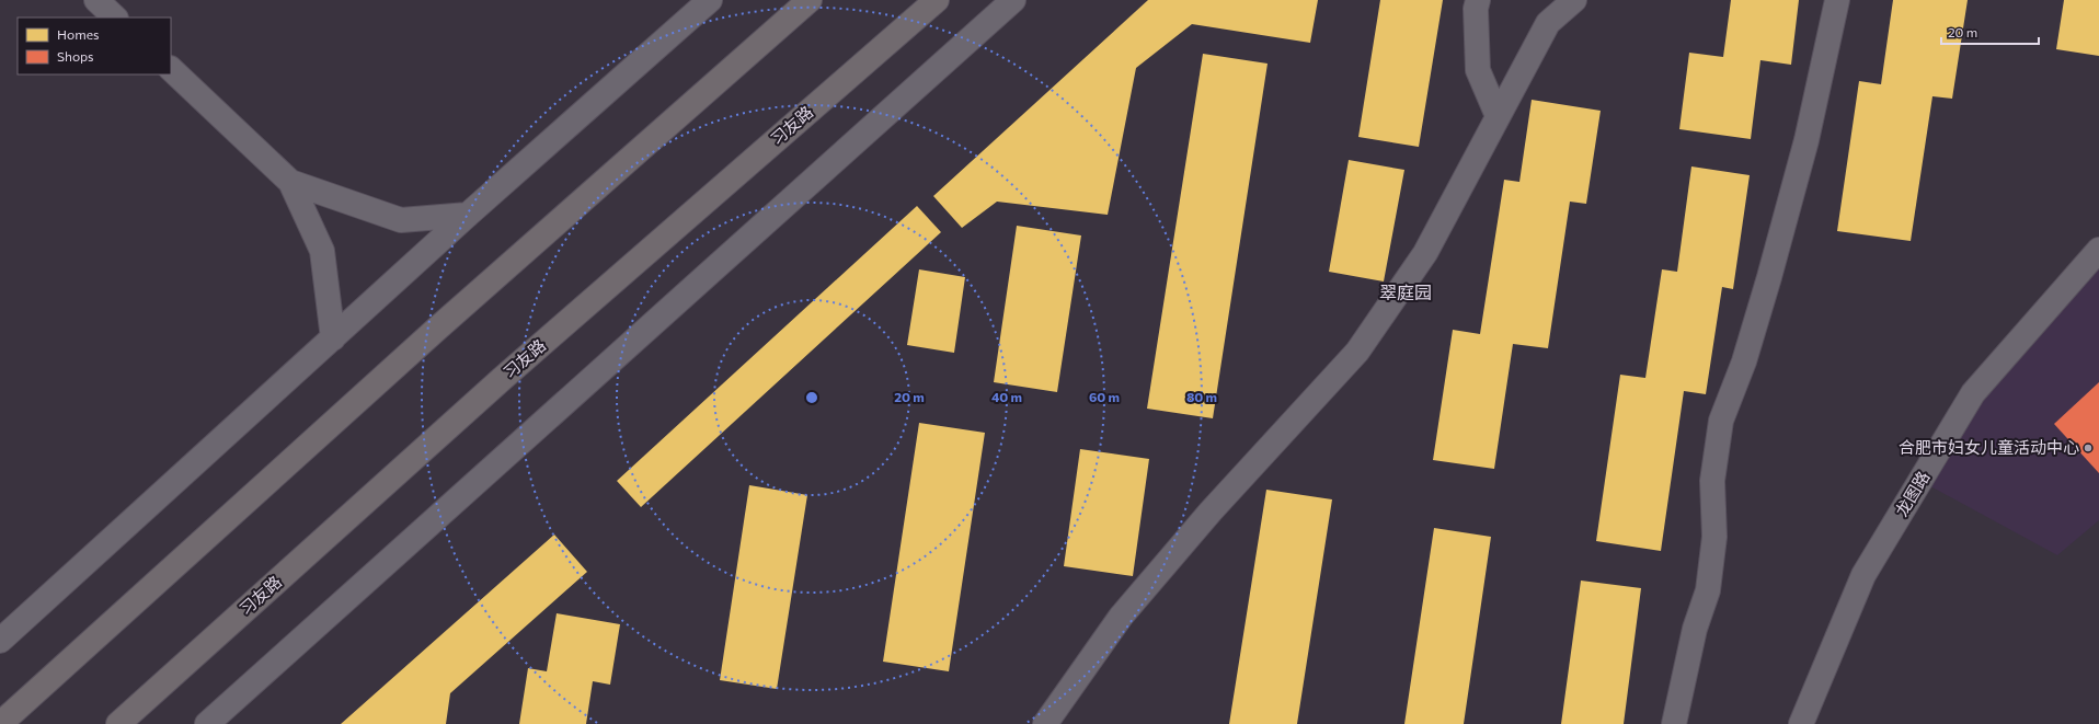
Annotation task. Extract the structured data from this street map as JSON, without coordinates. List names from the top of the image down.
{
  "streets": {
    "main road": ["习友路"],
    "street": ["龙图路"]
  },
  "districts": ["翠庭园"],
  "places": ["合肥市妇女儿童活动中心"],
  "legend": ["Homes", "Shops"],
  "scale_bar": "20 m",
  "rings": [
    "20 m",
    "40 m",
    "60 m",
    "80 m"
  ]
}
